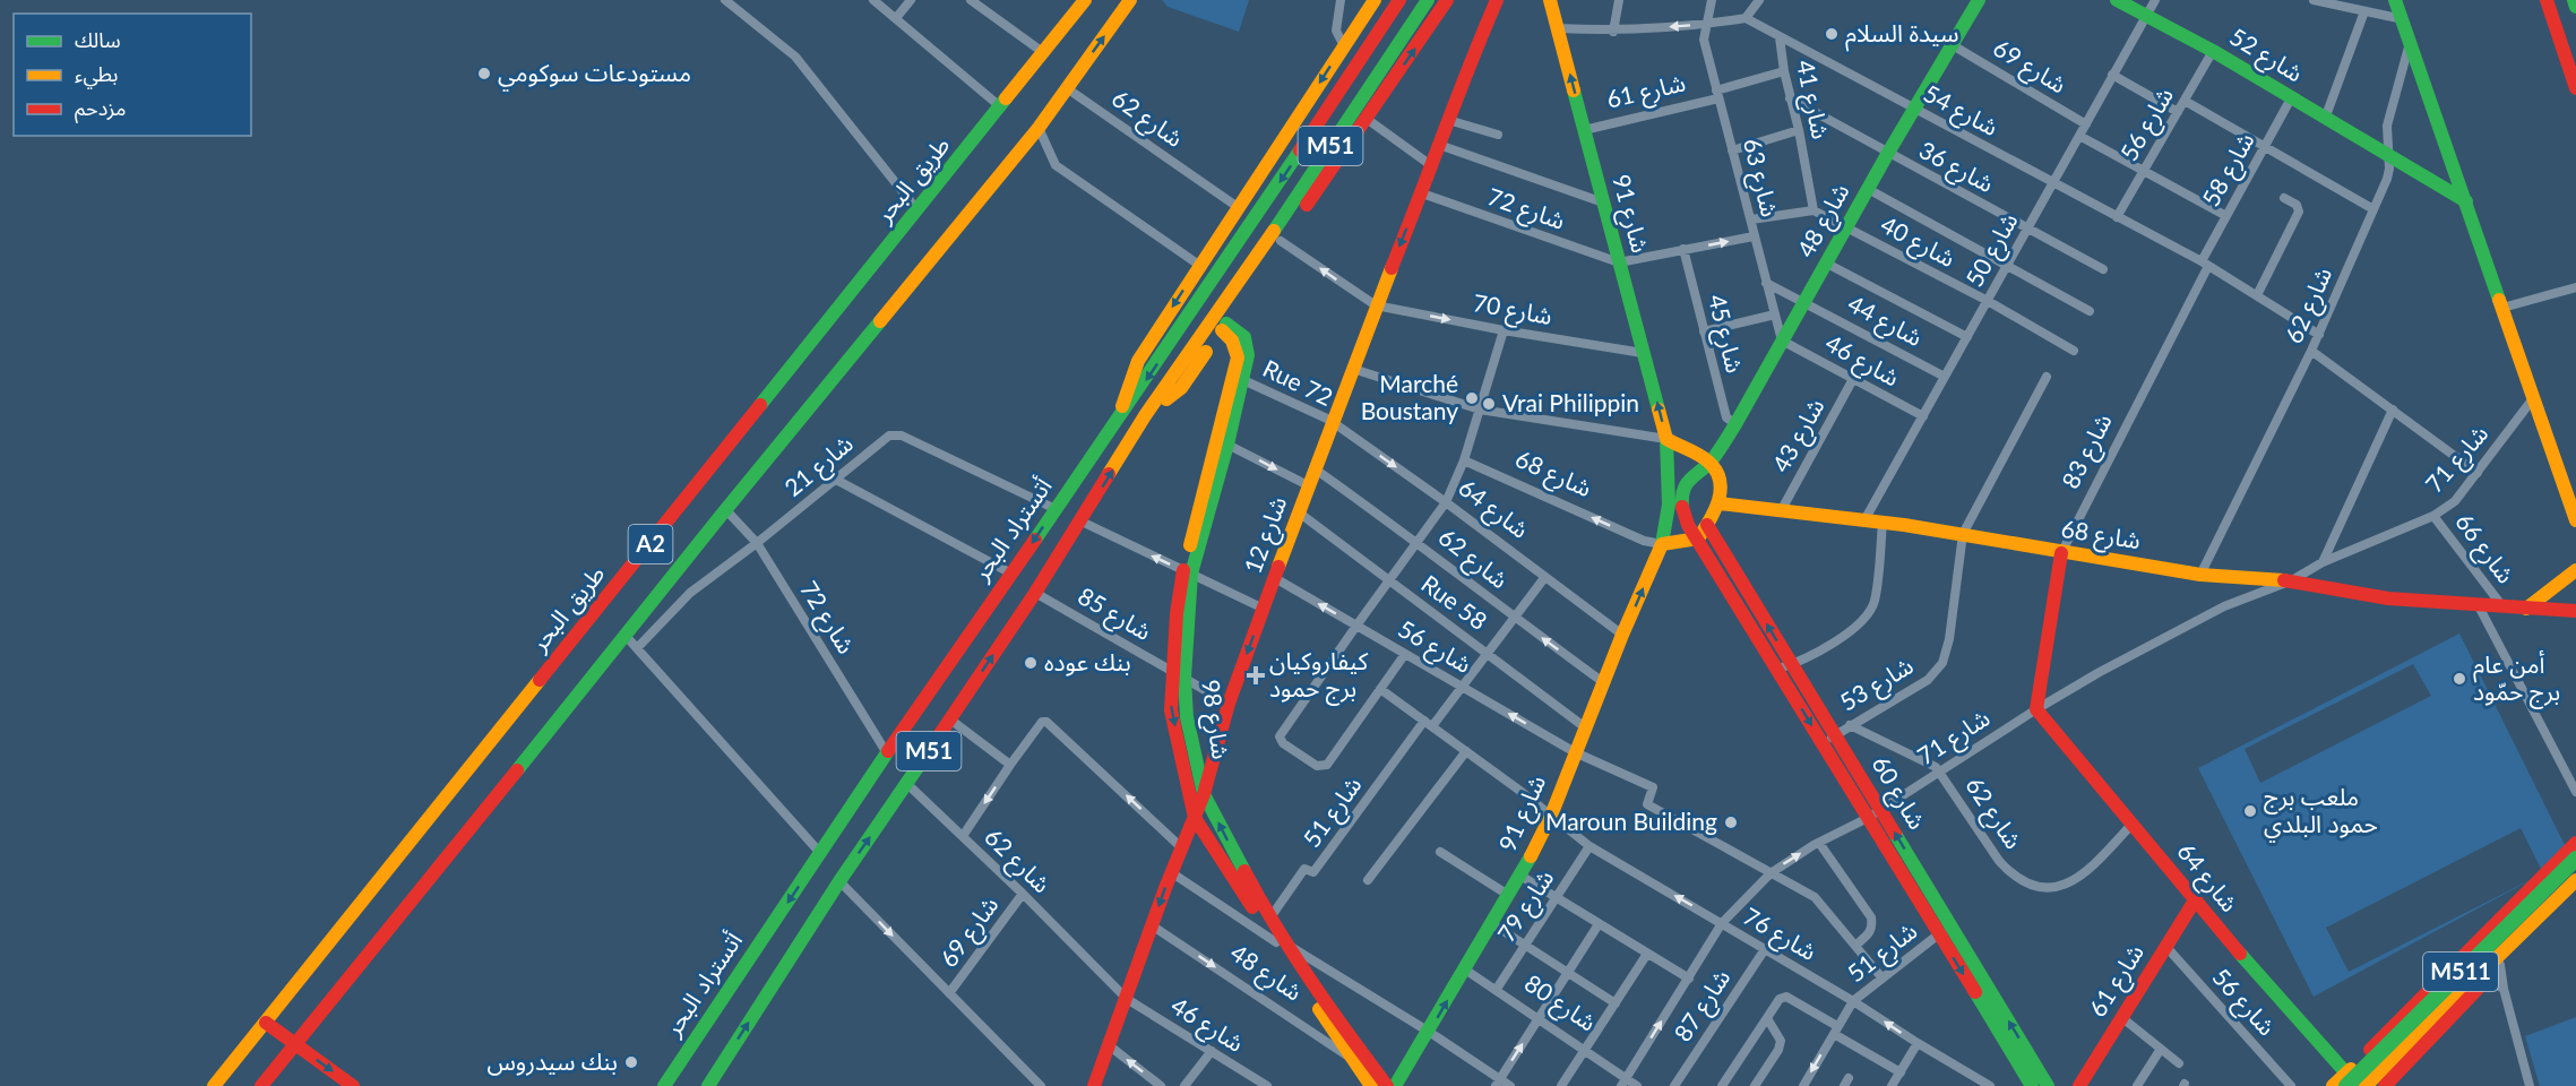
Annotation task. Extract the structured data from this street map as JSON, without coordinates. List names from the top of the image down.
{
  "streets": {
    "main road": [
      "شارع 52",
      "شارع 61",
      "M51",
      "طريق البحر",
      "شارع 91",
      "شارع 48",
      "شارع 83",
      "شارع 68",
      "شارع 64",
      "أتستراد البحر",
      "شارع 12",
      "A2",
      "شارع 98",
      "شارع 60",
      "M511"
    ],
    "street": [
      "شارع 69",
      "شارع 41",
      "شارع 54",
      "شارع 62",
      "شارع 56",
      "شارع 36",
      "شارع 58",
      "شارع 63",
      "شارع 72",
      "شارع 40",
      "شارع 50",
      "شارع 70",
      "شارع 44",
      "شارع 45",
      "شارع 46",
      "Rue 72",
      "شارع 43",
      "شارع 71",
      "شارع 21",
      "شارع 66",
      "Rue 58",
      "شارع 85",
      "شارع 53",
      "شارع 51",
      "شارع 79",
      "شارع 76",
      "شارع 80",
      "شارع 87"
    ]
  },
  "crossings": [
    ["شارع 52", "شارع 62"],
    ["شارع 52", "شارع 56"],
    ["شارع 52", "شارع 58"],
    ["شارع 52", "شارع 50"],
    ["شارع 69", "شارع 62"],
    ["شارع 69", "شارع 48"],
    ["شارع 69", "شارع 50"],
    ["شارع 61", "شارع 41"],
    ["شارع 61", "شارع 56"],
    ["شارع 61", "شارع 63"],
    ["شارع 61", "شارع 91"],
    ["شارع 61", "شارع 64"],
    ["شارع 41", "شارع 54"],
    ["شارع 41", "شارع 36"],
    ["شارع 41", "شارع 40"],
    ["شارع 54", "شارع 62"],
    ["شارع 54", "شارع 56"],
    ["شارع 54", "شارع 58"],
    ["شارع 54", "شارع 48"],
    ["شارع 54", "شارع 50"],
    ["شارع 54", "شارع 83"],
    ["شارع 62", "M51"],
    ["شارع 62", "شارع 91"],
    ["شارع 62", "شارع 46"],
    ["شارع 62", "شارع 71"],
    ["شارع 62", "شارع 68"],
    ["شارع 62", "شارع 64"],
    ["شارع 62", "شارع 12"],
    ["شارع 62", "شارع 53"],
    ["شارع 56", "شارع 91"],
    ["شارع 56", "شارع 71"],
    ["شارع 56", "شارع 12"],
    ["M51", "شارع 85"],
    ["شارع 36", "شارع 48"],
    ["شارع 36", "شارع 50"],
    ["شارع 58", "شارع 83"],
    ["شارع 63", "شارع 48"],
    ["شارع 63", "شارع 46"],
    ["شارع 72", "شارع 91"],
    ["شارع 72", "شارع 21"],
    ["شارع 72", "أتستراد البحر"],
    ["شارع 72", "شارع 12"],
    ["شارع 91", "شارع 70"],
    ["شارع 91", "شارع 68"],
    ["شارع 91", "شارع 64"],
    ["شارع 91", "Rue 58"],
    ["شارع 91", "شارع 76"],
    ["شارع 91", "شارع 80"],
    ["شارع 48", "شارع 40"],
    ["شارع 48", "شارع 44"],
    ["شارع 48", "شارع 45"],
    ["شارع 48", "شارع 46"],
    ["شارع 48", "شارع 12"],
    ["شارع 48", "شارع 98"],
    ["شارع 48", "شارع 60"],
    ["شارع 40", "شارع 50"],
    ["شارع 50", "شارع 44"],
    ["شارع 50", "شارع 46"],
    ["شارع 50", "شارع 68"],
    ["شارع 70", "شارع 12"],
    ["شارع 46", "شارع 43"],
    ["شارع 46", "شارع 12"],
    ["Rue 72", "شارع 64"],
    ["Rue 72", "شارع 12"],
    ["Rue 72", "شارع 98"],
    ["شارع 43", "شارع 68"],
    ["شارع 83", "شارع 71"],
    ["شارع 83", "شارع 68"],
    ["شارع 83", "شارع 64"],
    ["شارع 71", "شارع 68"],
    ["شارع 71", "شارع 64"],
    ["شارع 71", "شارع 66"],
    ["شارع 71", "شارع 60"],
    ["شارع 71", "شارع 76"],
    ["شارع 71", "شارع 80"],
    ["شارع 21", "أتستراد البحر"],
    ["شارع 68", "شارع 66"],
    ["شارع 68", "شارع 53"],
    ["شارع 64", "شارع 12"],
    ["شارع 64", "M511"],
    ["شارع 12", "Rue 58"],
    ["شارع 12", "شارع 98"],
    ["شارع 85", "شارع 98"],
    ["شارع 53", "شارع 60"],
    ["شارع 98", "شارع 51"],
    ["شارع 60", "شارع 51"],
    ["شارع 51", "شارع 76"],
    ["شارع 79", "شارع 76"],
    ["شارع 79", "شارع 80"],
    ["شارع 76", "شارع 87"]
  ],
  "places": {
    "other": [
      "سيدة السلام",
      "مستودعات سوكومي",
      "Marché Boustany",
      "Vrai Philippin",
      "بنك عوده",
      "أمن عام برج حمّود",
      "ملعب برج حمود البلدي",
      "Maroun Building",
      "بنك سيدروس"
    ],
    "health": ["كيفاروكيان برج حمود"]
  },
  "legend": ["سالك", "بطيء", "مزدحم"]
}
